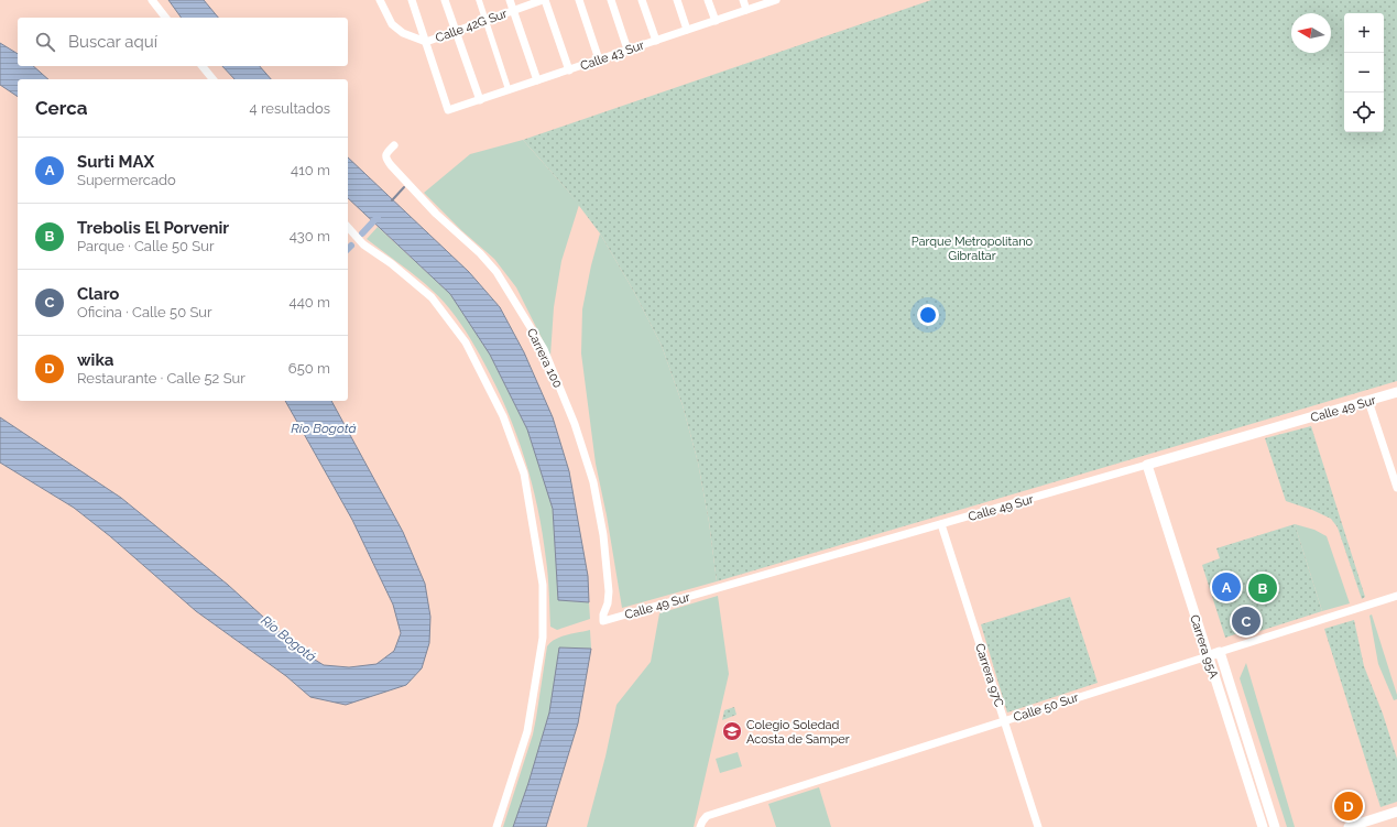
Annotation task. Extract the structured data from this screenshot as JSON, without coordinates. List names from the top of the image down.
{
  "streets": {
    "street": [
      "Calle 42G Sur",
      "Calle 43 Sur",
      "Carrera 100",
      "Calle 49 Sur",
      "Carrera 95A",
      "Carrera 97C",
      "Calle 50 Sur"
    ]
  },
  "crossings": [
    ["Calle 42G Sur", "Calle 43 Sur"],
    ["Carrera 100", "Calle 49 Sur"],
    ["Calle 49 Sur", "Carrera 95A"],
    ["Calle 49 Sur", "Carrera 97C"],
    ["Carrera 95A", "Calle 50 Sur"],
    ["Carrera 97C", "Calle 50 Sur"]
  ],
  "water": ["Rio Bogotá", "Río Bogotá"],
  "parks": ["Parque Metropolitano Gibraltar"],
  "places": {
    "school or university": ["Colegio Soledad Acosta de Samper"]
  },
  "north": "left",
  "page": {
    "map_buttons": ["+", "−"],
    "search": "Buscar aquí",
    "heading": ["Cerca", "4 resultados"],
    "list": [
      {
        "mark": "A",
        "name": "Surti MAX",
        "note": "Supermercado",
        "value": "410 m"
      },
      {
        "mark": "B",
        "name": "Trebolis El Porvenir",
        "note": "Parque · Calle 50 Sur",
        "value": "430 m"
      },
      {
        "mark": "C",
        "name": "Claro",
        "note": "Oficina · Calle 50 Sur",
        "value": "440 m"
      },
      {
        "mark": "D",
        "name": "wika",
        "note": "Restaurante · Calle 52 Sur",
        "value": "650 m"
      }
    ],
    "pins": [
      "A",
      "B",
      "C",
      "D"
    ]
  }
}
